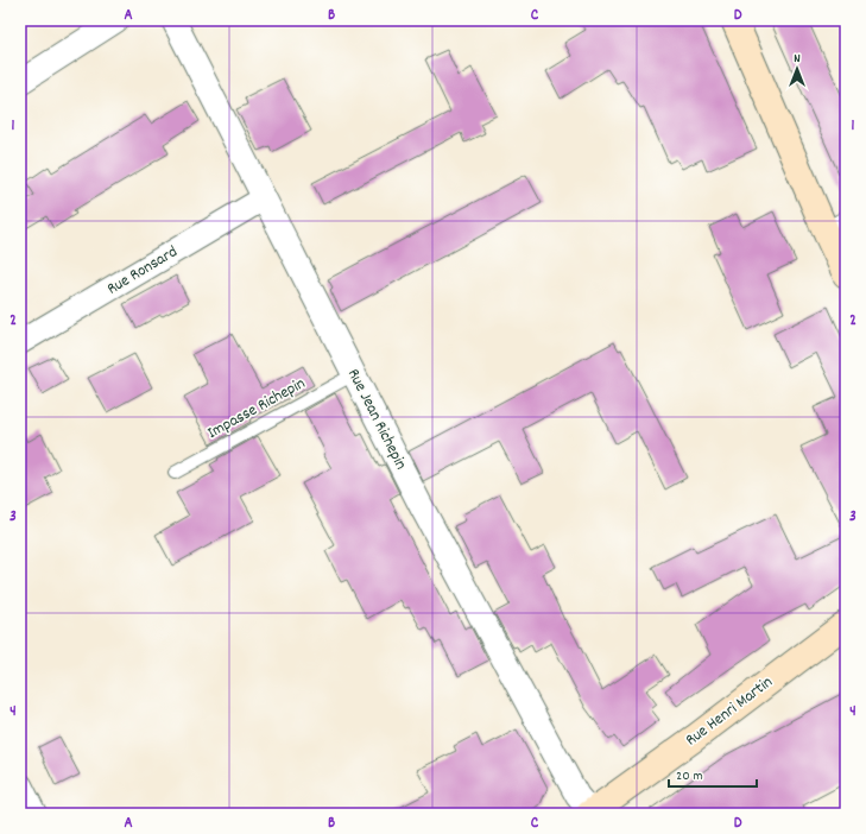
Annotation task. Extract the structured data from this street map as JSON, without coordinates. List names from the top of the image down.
{
  "streets": {
    "street": ["Rue Ronsard", "Rue Jean Richepin", "Rue Henri Martin"],
    "lane": ["Impasse Richepin"]
  },
  "crossings": [
    ["Rue Ronsard", "Rue Jean Richepin"],
    ["Impasse Richepin", "Rue Jean Richepin"],
    ["Rue Jean Richepin", "Rue Henri Martin"]
  ],
  "scale_bar": "20 m",
  "north": "top",
  "grid": {
    "columns": [
      "A",
      "B",
      "C",
      "D"
    ],
    "rows": [
      "1",
      "2",
      "3",
      "4"
    ]
  }
}
